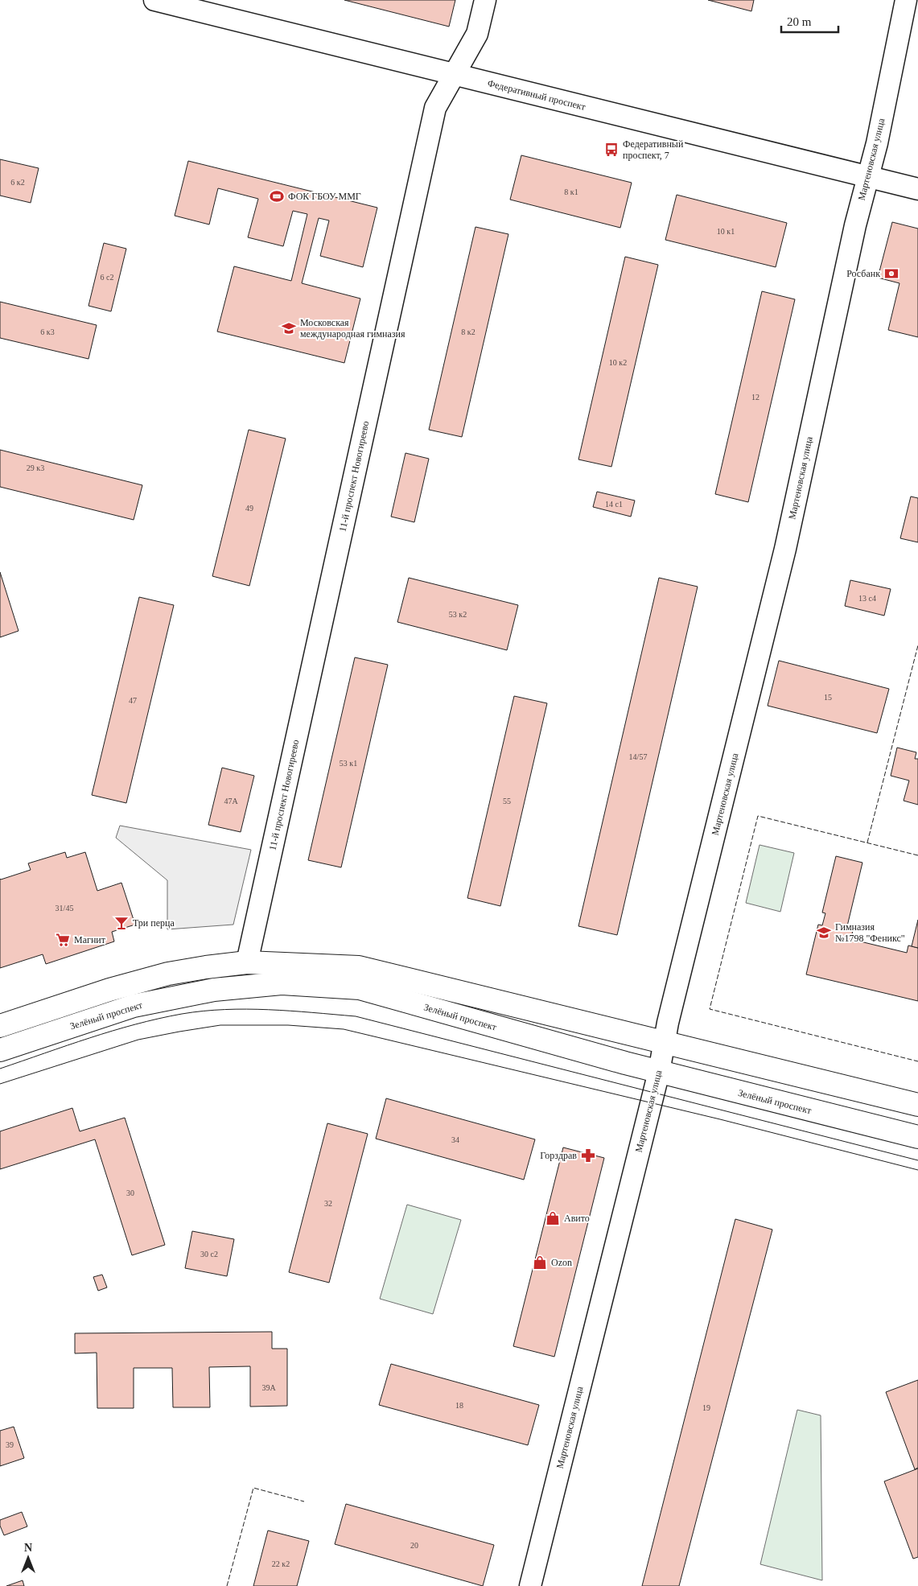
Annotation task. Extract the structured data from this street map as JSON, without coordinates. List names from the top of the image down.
{
  "streets": {
    "main road": ["Зелёный проспект"],
    "street": ["Федеративный проспект", "Мартеновская улица", "11-й проспект Новогиреево"]
  },
  "crossings": [
    ["Федеративный проспект", "Мартеновская улица"],
    ["Федеративный проспект", "11-й проспект Новогиреево"],
    ["Мартеновская улица", "Зелёный проспект"]
  ],
  "places": {
    "bus stop": ["Федеративный проспект, 7"],
    "sports": ["ФОК ГБОУ ММГ"],
    "bank": ["Росбанк"],
    "school or university": ["Московская международная гимназия", "Гимназия №1798 \"Феникс\""],
    "bar": ["Три перца"],
    "supermarket": ["Магнит"],
    "pharmacy": ["Горздрав"],
    "shop": ["Авито", "Ozon"]
  },
  "house_numbers": [
    "6 к2",
    "8 к1",
    "10 к1",
    "6 с2",
    "6 к3",
    "8 к2",
    "10 к2",
    "12",
    "29 к3",
    "14 c1",
    "49",
    "13 c4",
    "53 к2",
    "15",
    "47",
    "14/57",
    "53 к1",
    "47А",
    "55",
    "31/45",
    "34",
    "30",
    "32",
    "30 с2",
    "39А",
    "18",
    "19",
    "39",
    "20",
    "22 к2"
  ],
  "scale_bar": "20 m",
  "north": "top"
}
